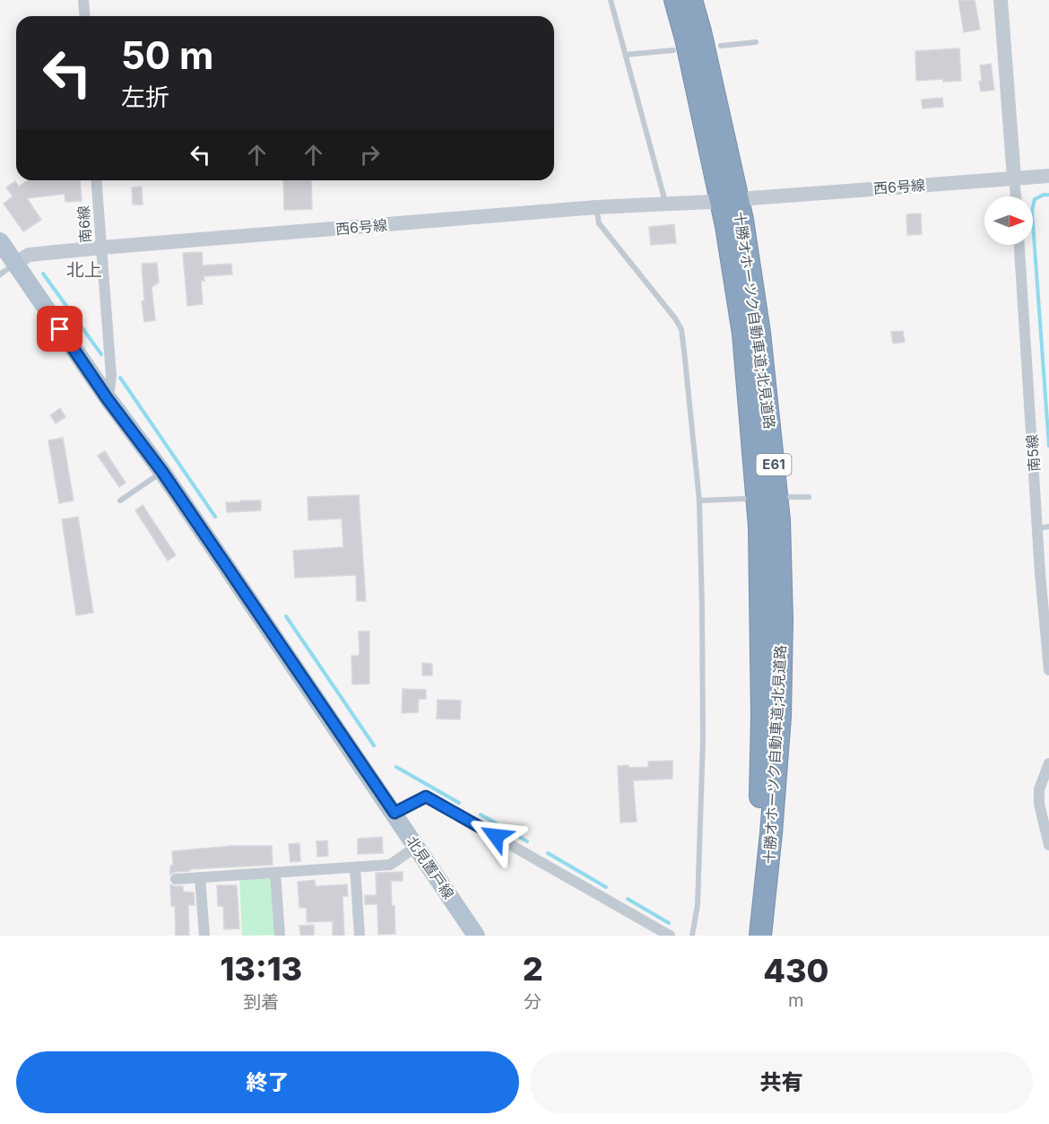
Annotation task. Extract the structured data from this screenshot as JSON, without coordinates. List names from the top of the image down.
{
  "streets": {
    "highway": ["十勝オホーツク自動車道;北見道路", "E61"],
    "main road": ["北見置戸線"],
    "street": ["西6号線", "南6線", "南5線"]
  },
  "crossings": [
    ["西6号線", "南6線"],
    ["西6号線", "北見置戸線"],
    ["南6線", "北見置戸線"]
  ],
  "districts": ["北上"],
  "north": "right",
  "page": {
    "turn": ["50 m", "左折"],
    "eta": [
      "13:13",
      "到着",
      "2",
      "分",
      "430",
      "m"
    ],
    "buttons": ["終了", "共有"]
  }
}
